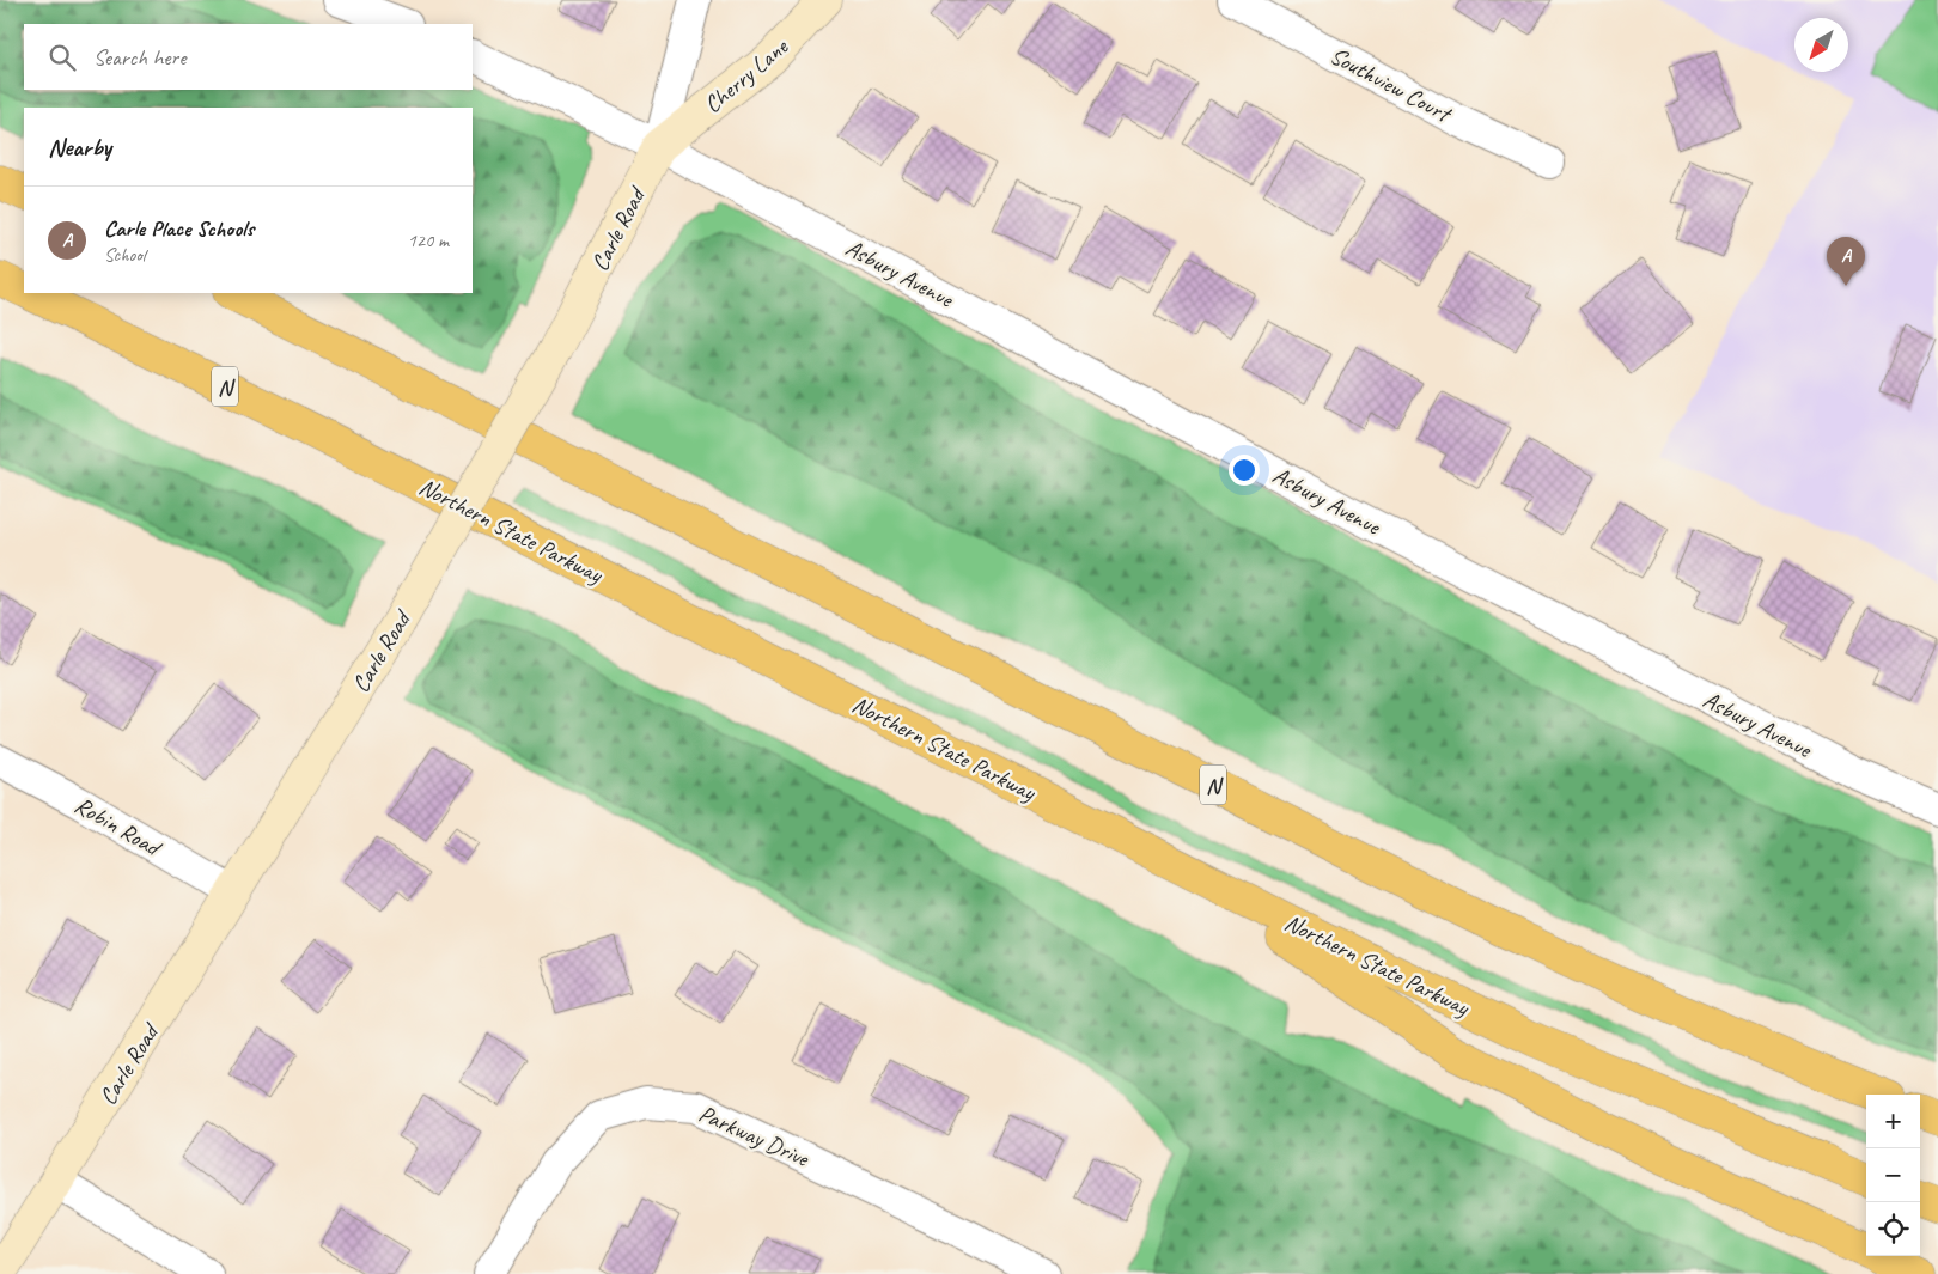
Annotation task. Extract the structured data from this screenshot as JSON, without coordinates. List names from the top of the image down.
{
  "streets": {
    "highway": ["N", "Northern State Parkway"],
    "street": [
      "Cherry Lane",
      "Southview Court",
      "Carle Road",
      "Asbury Avenue",
      "Robin Road",
      "Parkway Drive"
    ]
  },
  "crossings": [
    ["Cherry Lane", "Carle Road"],
    ["Cherry Lane", "Asbury Avenue"],
    ["Carle Road", "Asbury Avenue"],
    ["Carle Road", "Robin Road"]
  ],
  "north": "bottom left",
  "page": {
    "search": "Search here",
    "heading": "Nearby",
    "list": [
      {
        "mark": "A",
        "name": "Carle Place Schools",
        "note": "School",
        "value": "120 m"
      }
    ],
    "pins": "A",
    "map_buttons": ["+", "−"]
  }
}
